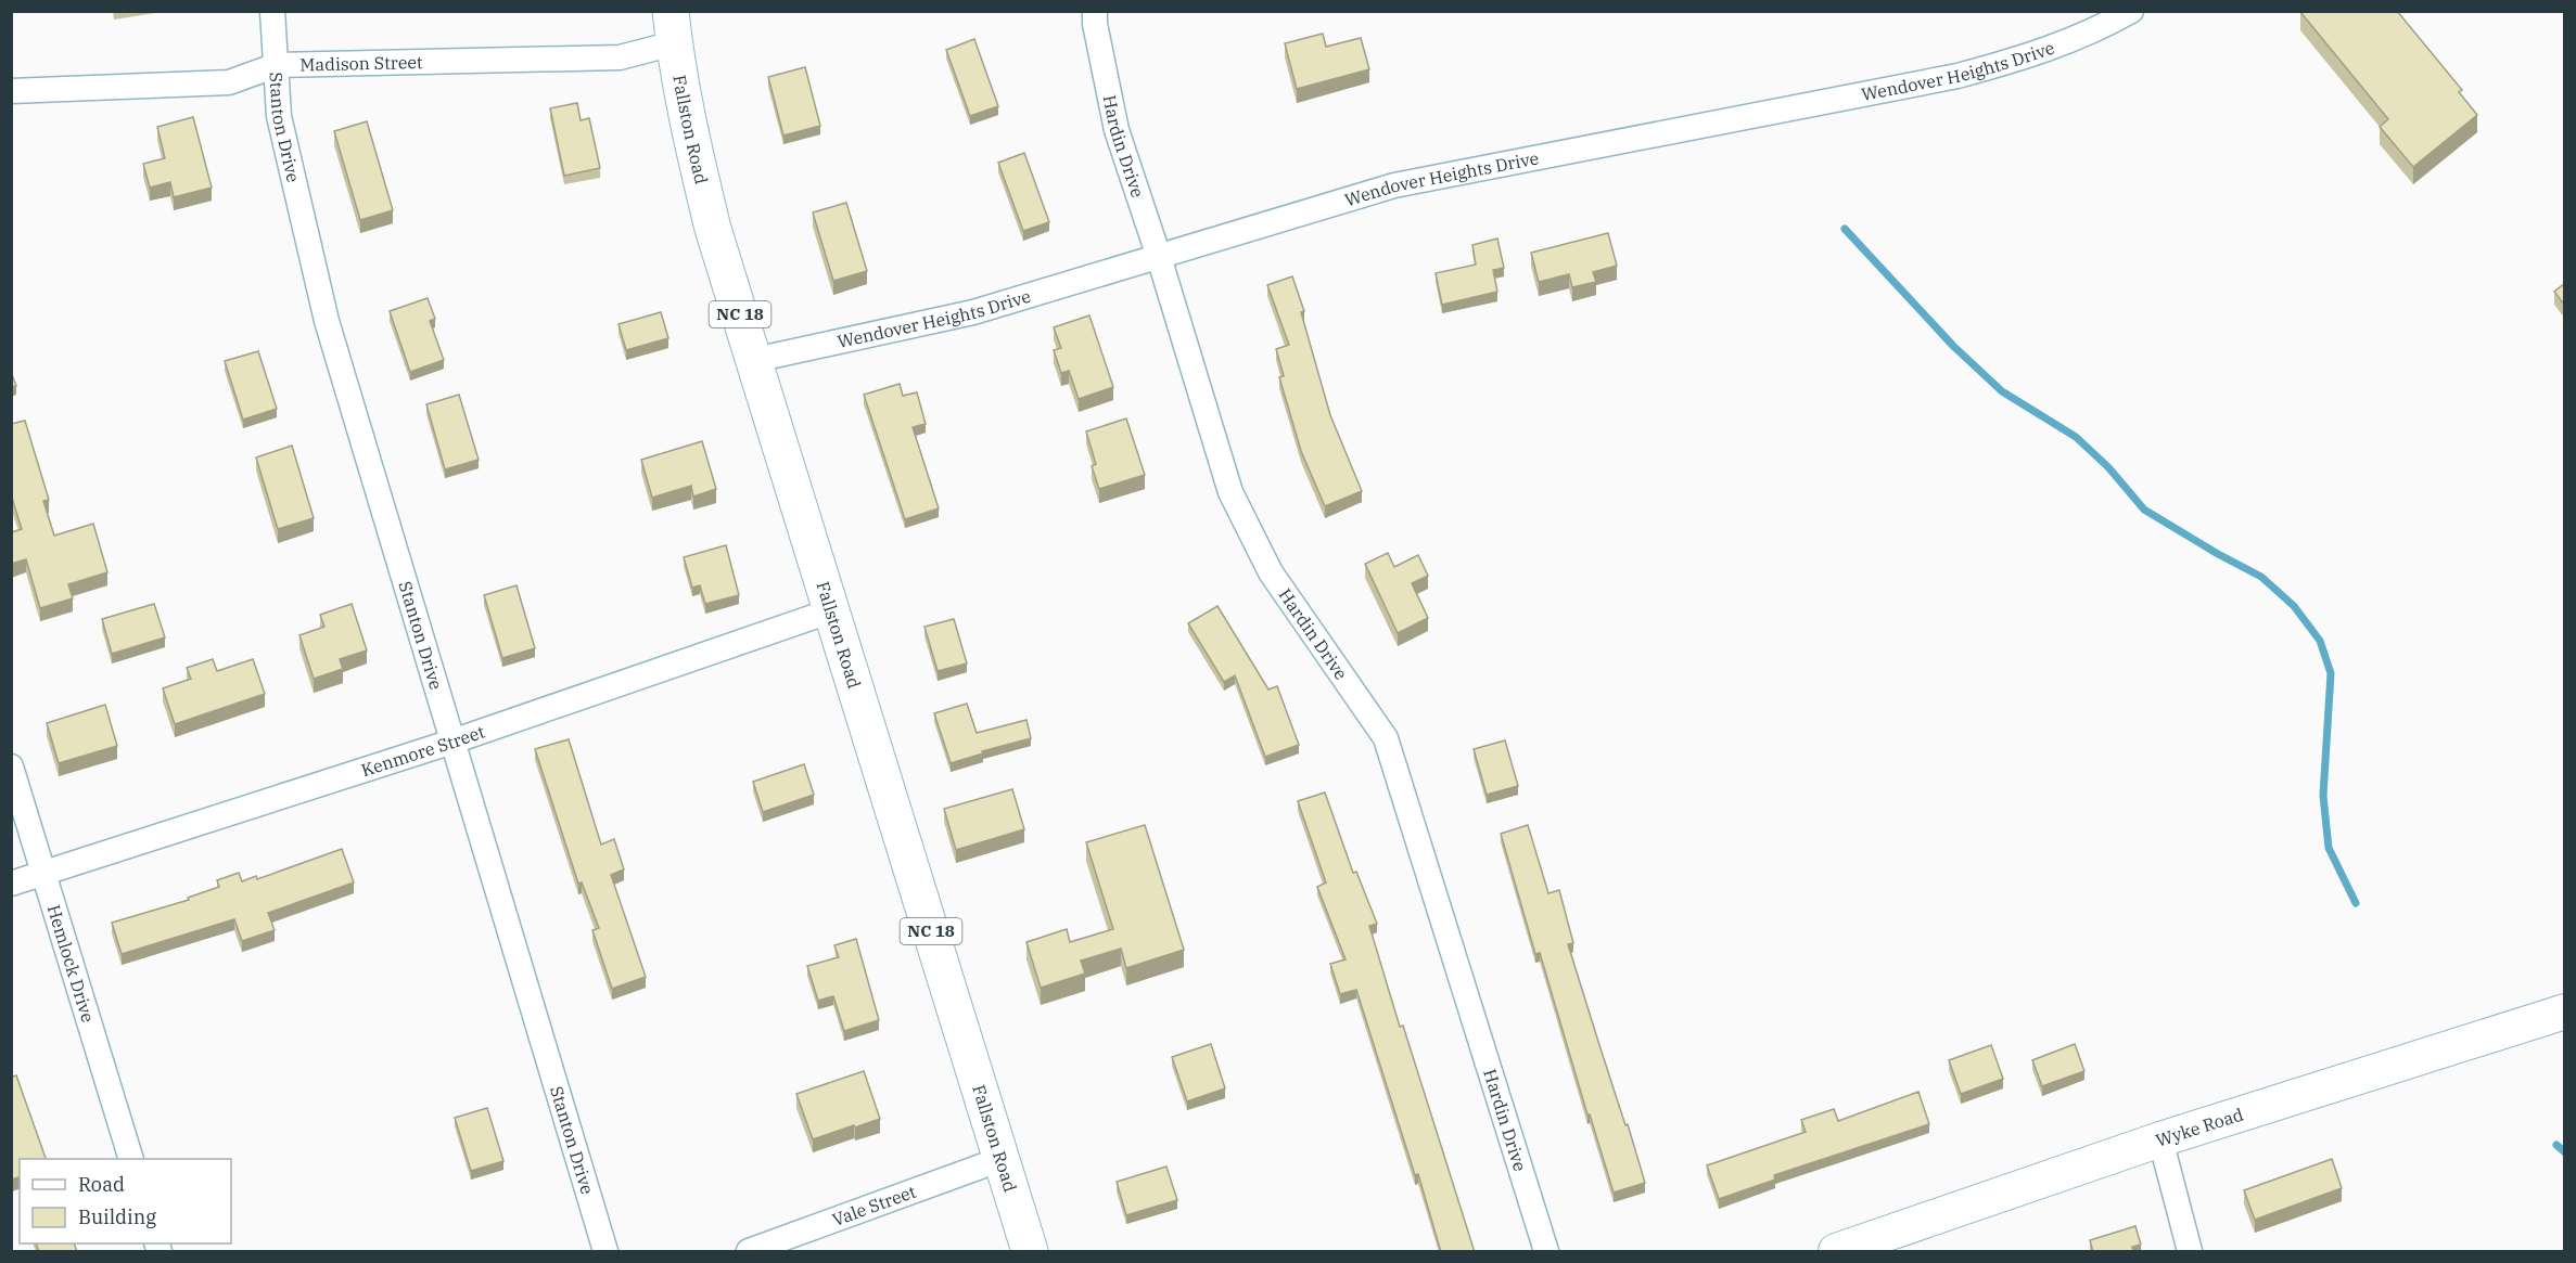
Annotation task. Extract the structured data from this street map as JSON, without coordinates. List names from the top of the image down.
{
  "streets": {
    "main road": ["Fallston Road", "NC 18", "Wyke Road"],
    "street": [
      "Madison Street",
      "Wendover Heights Drive",
      "Stanton Drive",
      "Hardin Drive",
      "Kenmore Street",
      "Hemlock Drive",
      "Vale Street"
    ]
  },
  "crossings": [
    ["Madison Street", "Stanton Drive"],
    ["Madison Street", "Fallston Road"],
    ["Wendover Heights Drive", "Fallston Road"],
    ["Wendover Heights Drive", "Hardin Drive"],
    ["Stanton Drive", "Kenmore Street"],
    ["Fallston Road", "Kenmore Street"],
    ["Fallston Road", "Vale Street"],
    ["Kenmore Street", "Hemlock Drive"]
  ],
  "legend": ["Road", "Building"]
}
